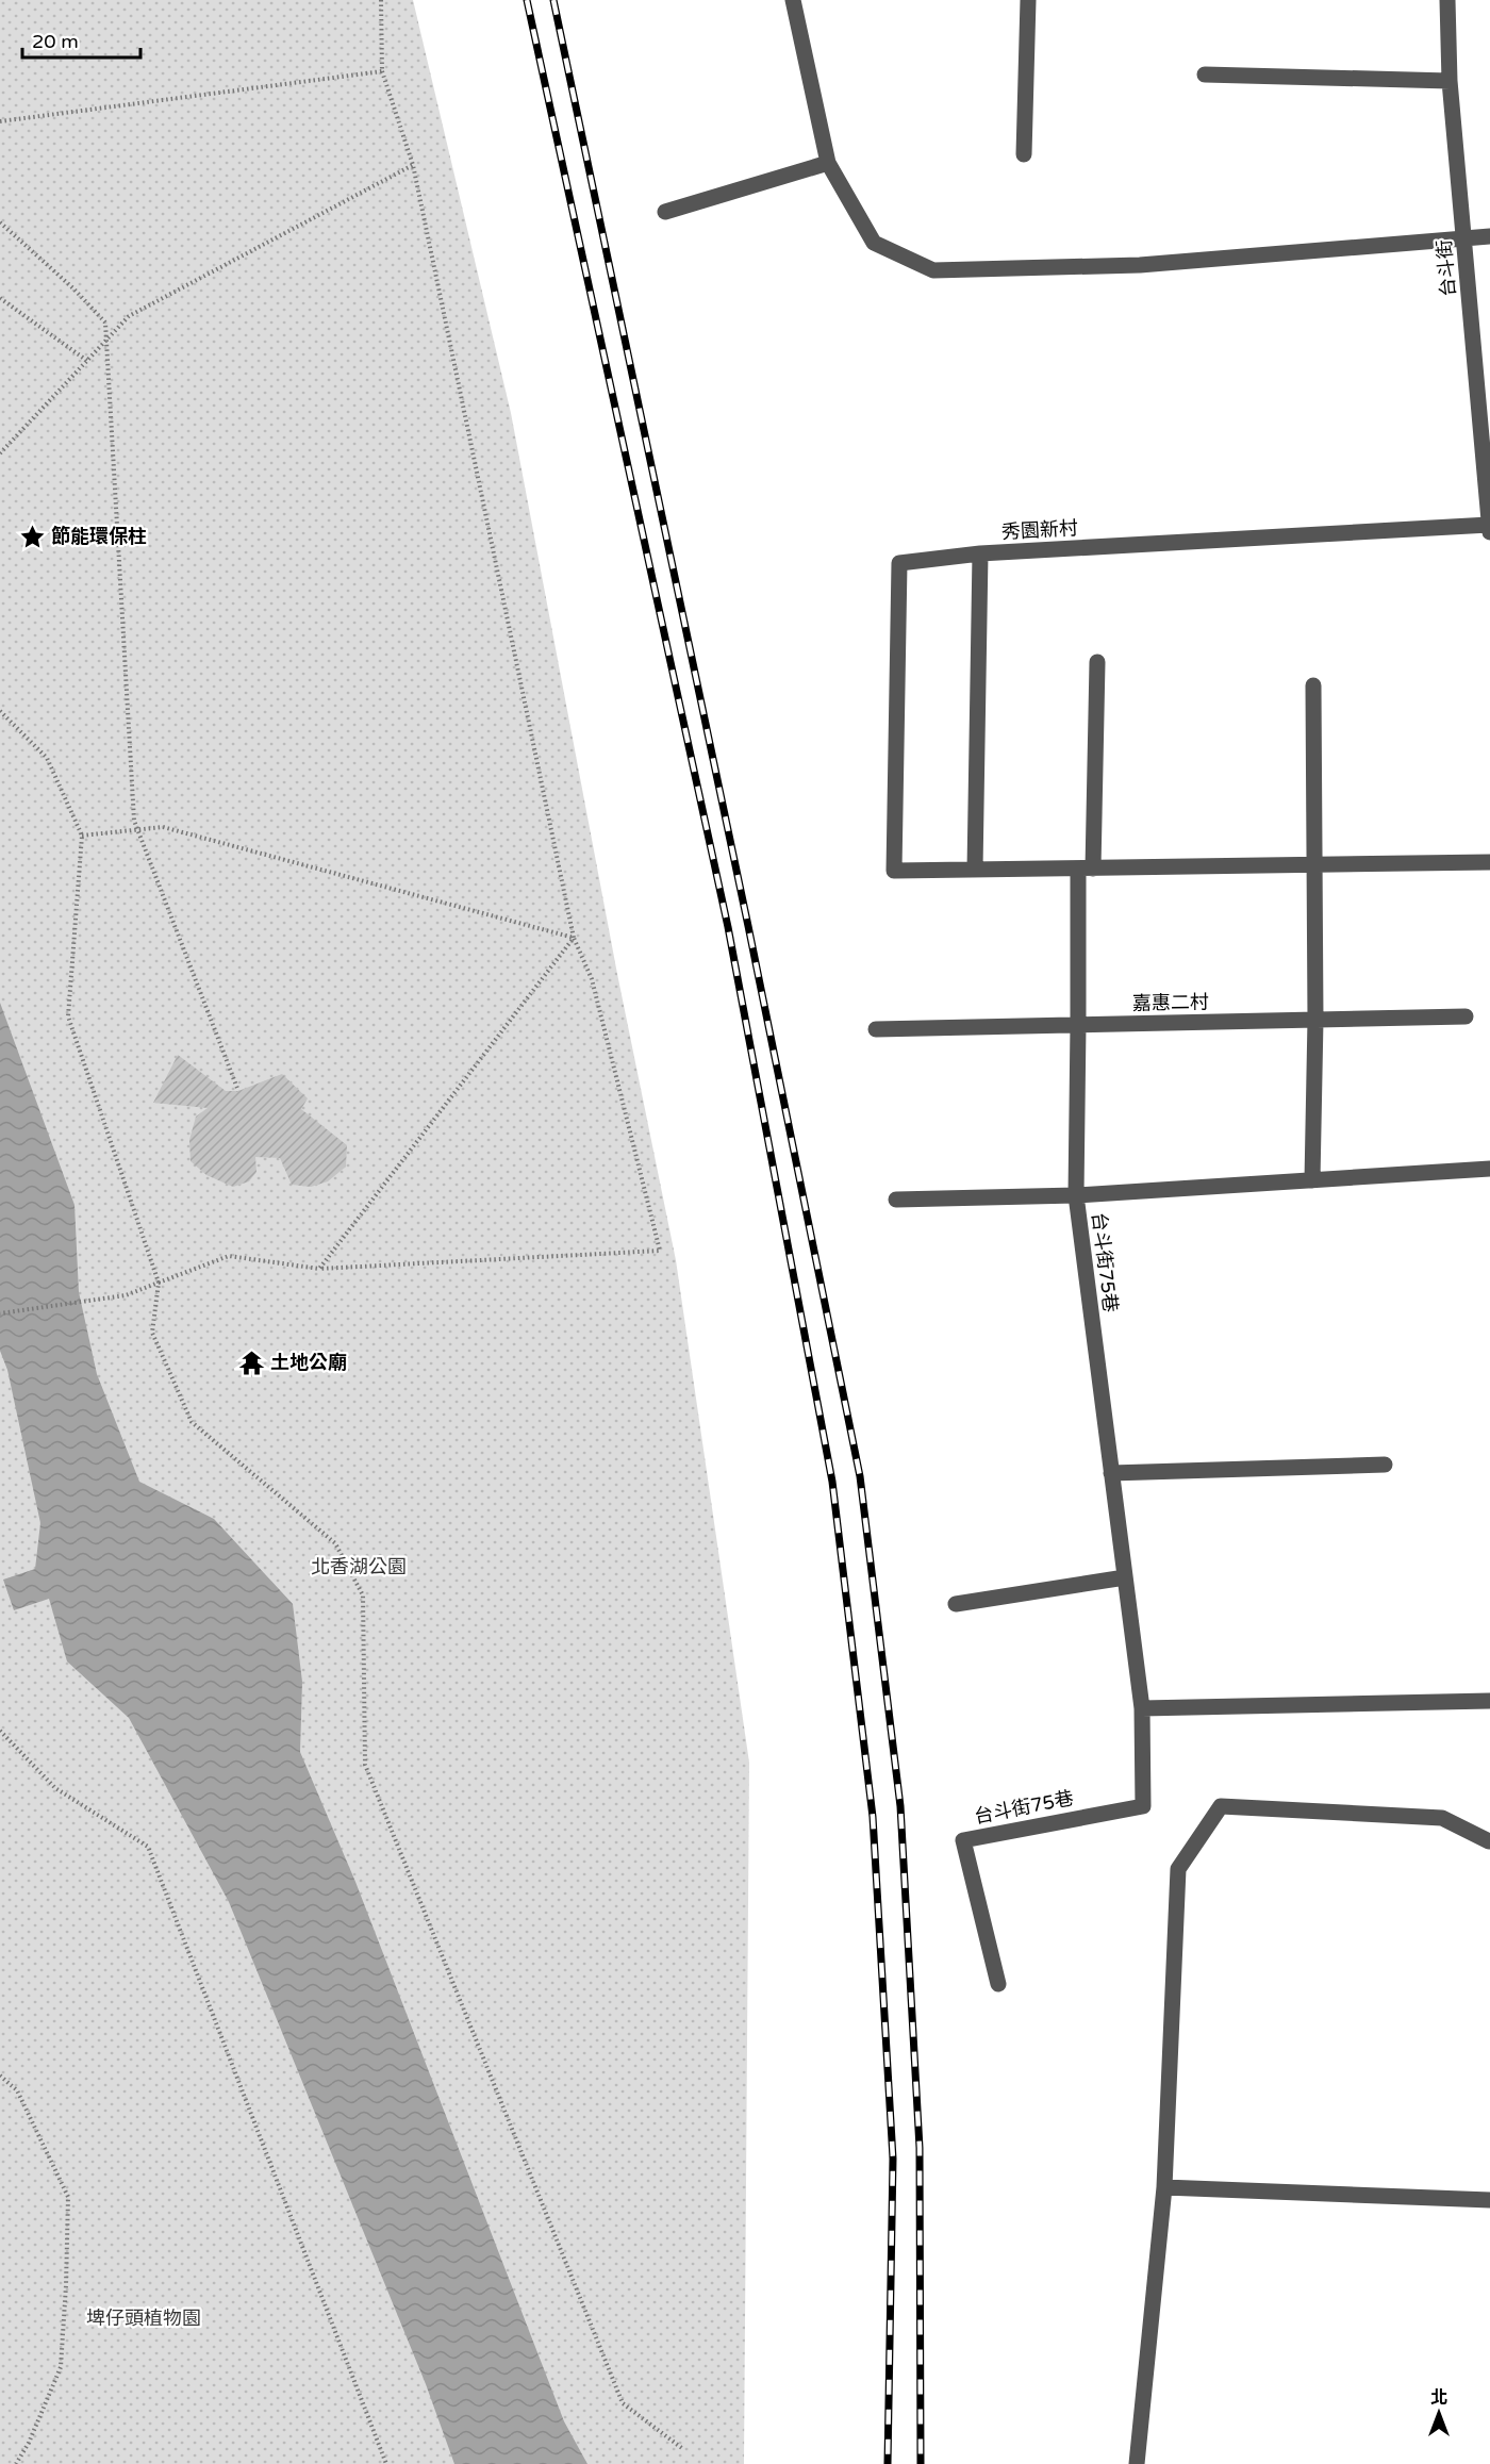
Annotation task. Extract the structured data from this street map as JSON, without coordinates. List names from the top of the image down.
{
  "streets": {
    "street": [
      "台斗街",
      "秀園新村",
      "嘉惠二村",
      "台斗街75巷"
    ]
  },
  "crossings": [
    ["台斗街", "秀園新村"]
  ],
  "parks": ["北香湖公園", "埤仔頭植物園"],
  "places": {
    "place": ["節能環保柱"],
    "temple": ["土地公廟"]
  },
  "scale_bar": "20 m",
  "north": "top"
}
